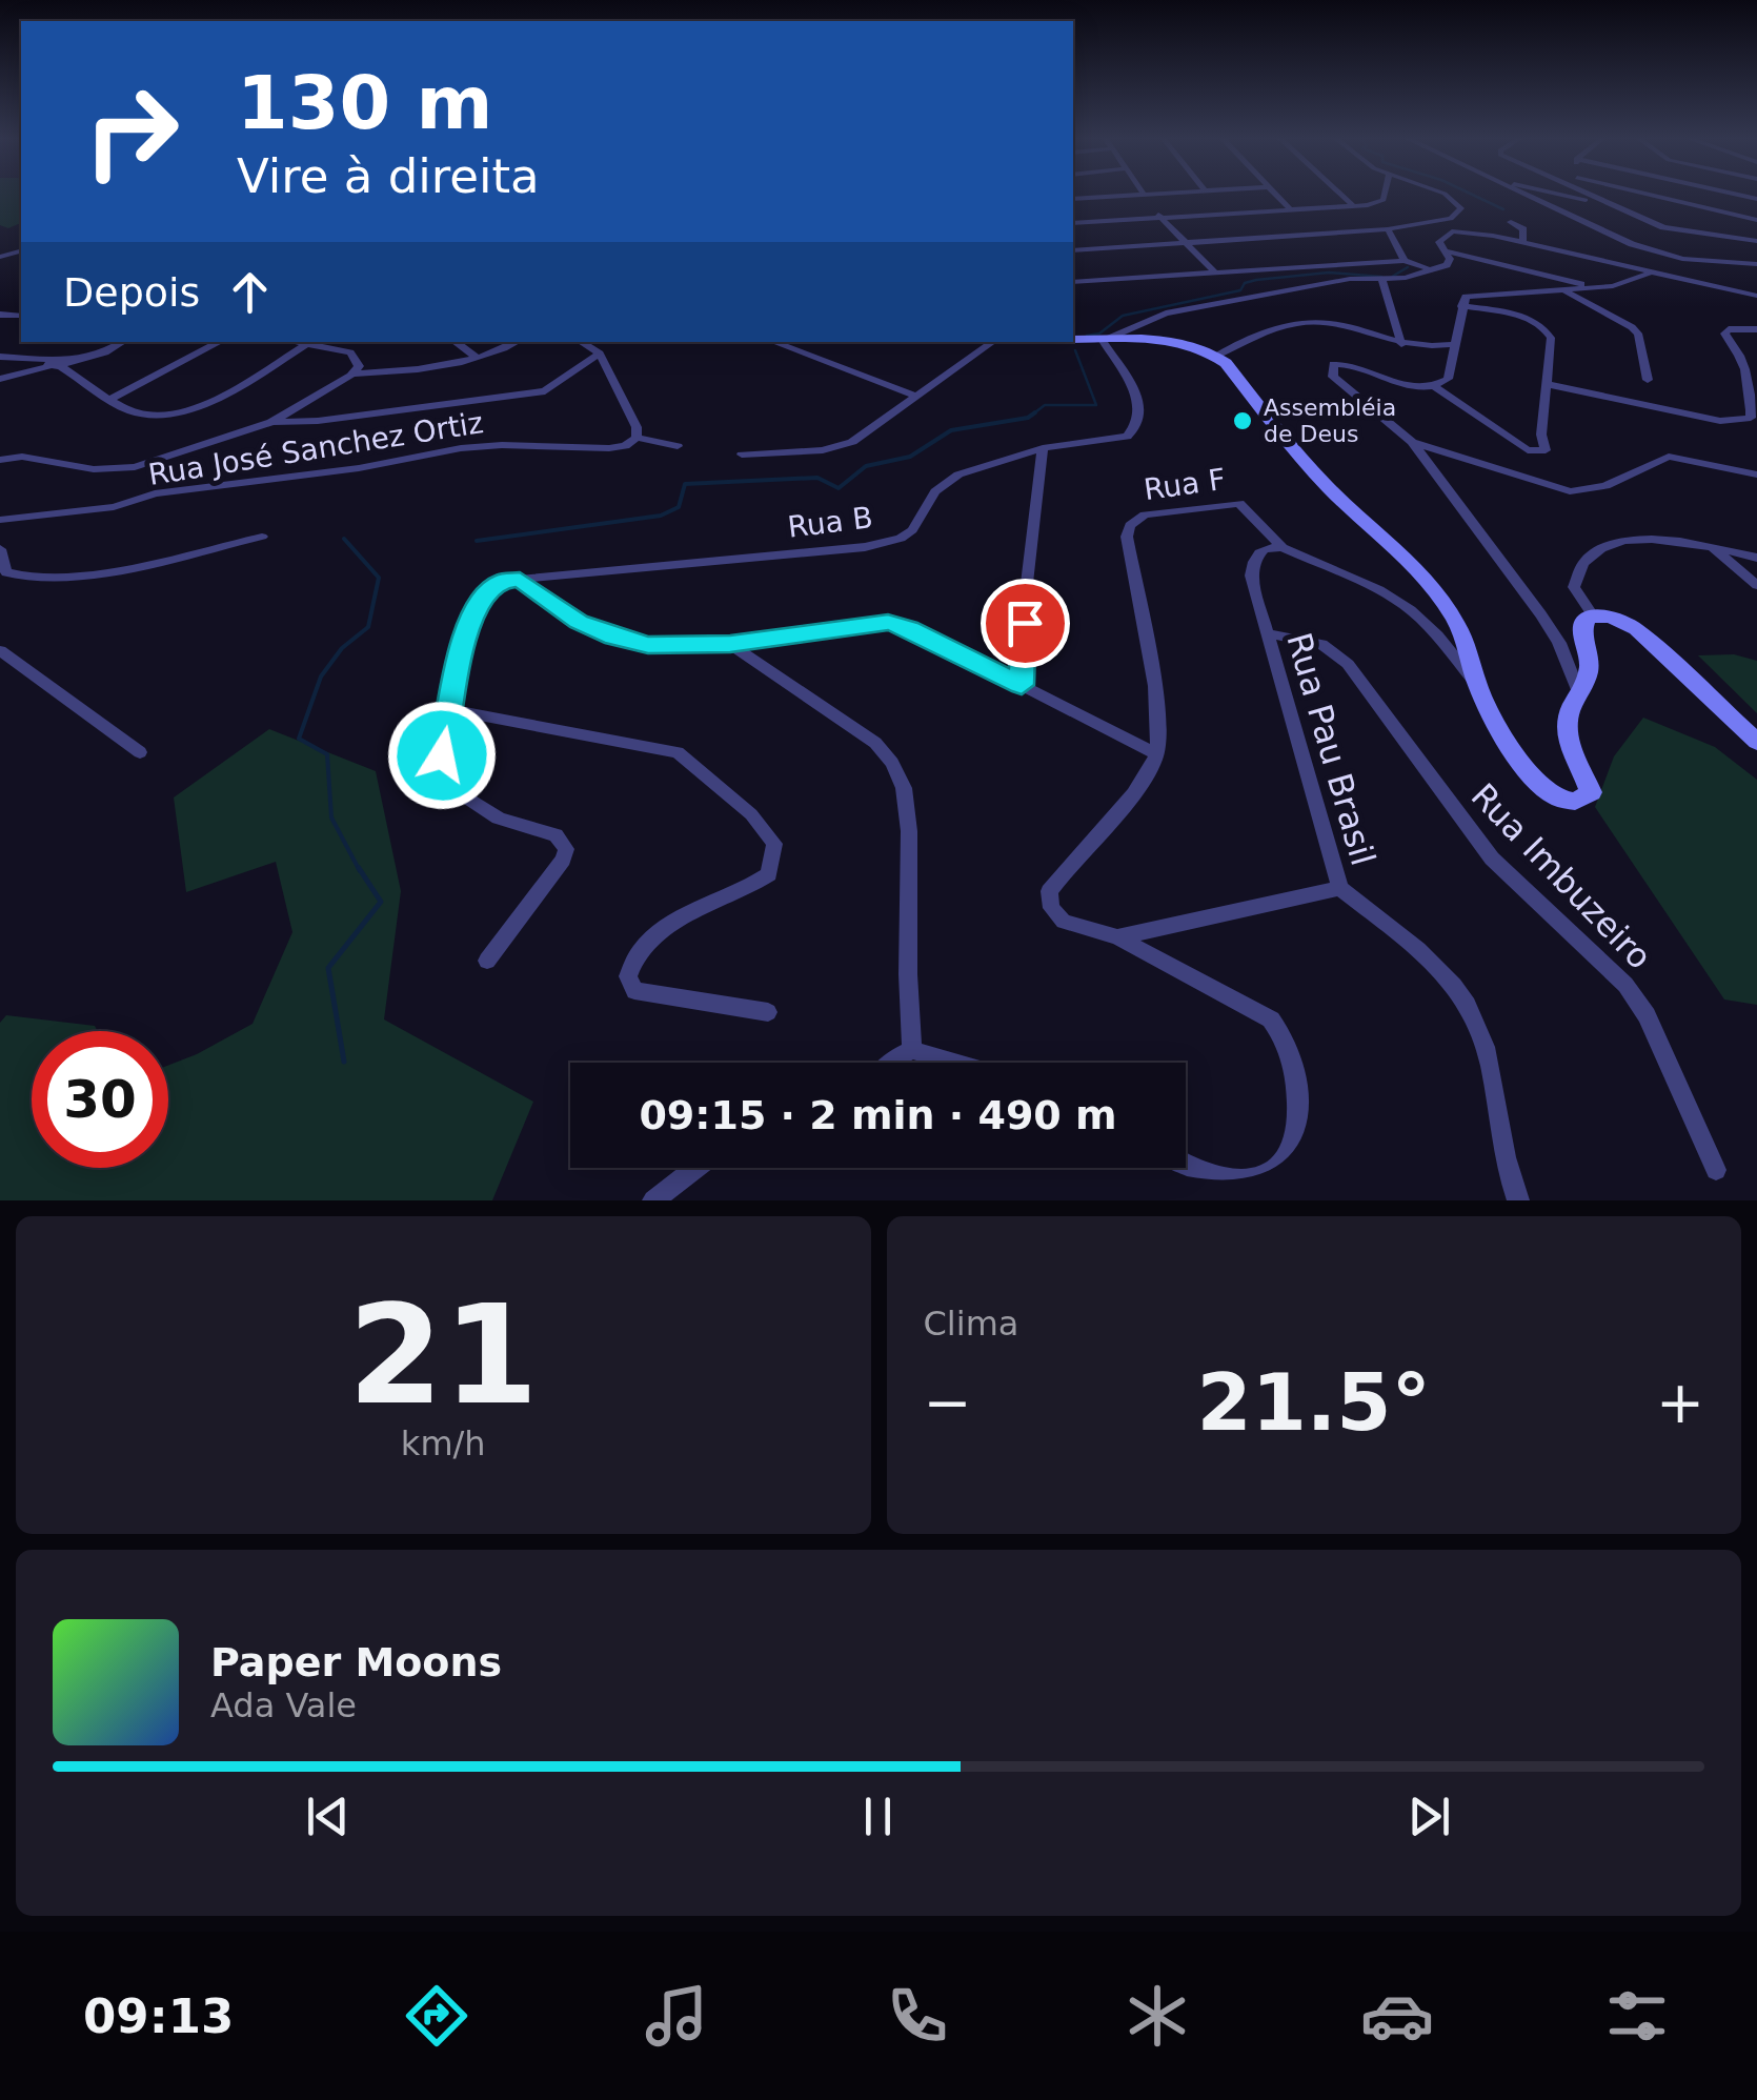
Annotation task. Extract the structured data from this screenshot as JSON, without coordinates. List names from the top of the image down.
{
  "streets": {
    "street": [
      "Rua José Sanchez Ortiz",
      "Rua F",
      "Rua B",
      "Rua Pau Brasil",
      "Rua Imbuzeiro"
    ]
  },
  "crossings": [
    ["Rua F", "Rua Pau Brasil"],
    ["Rua Pau Brasil", "Rua Imbuzeiro"]
  ],
  "places": ["Assembléia de Deus"],
  "page": {
    "turn": ["130 m", "Vire à direita"],
    "then": "Depois",
    "limit": "30",
    "trip": "09:15 · 2 min · 490 m",
    "tile": [
      ["21", "km/h"],
      "Clima"
    ],
    "heat": ["−", "21.5°", "+"],
    "song": ["Paper Moons", "Ada Vale"],
    "tabs": "09:13"
  }
}
